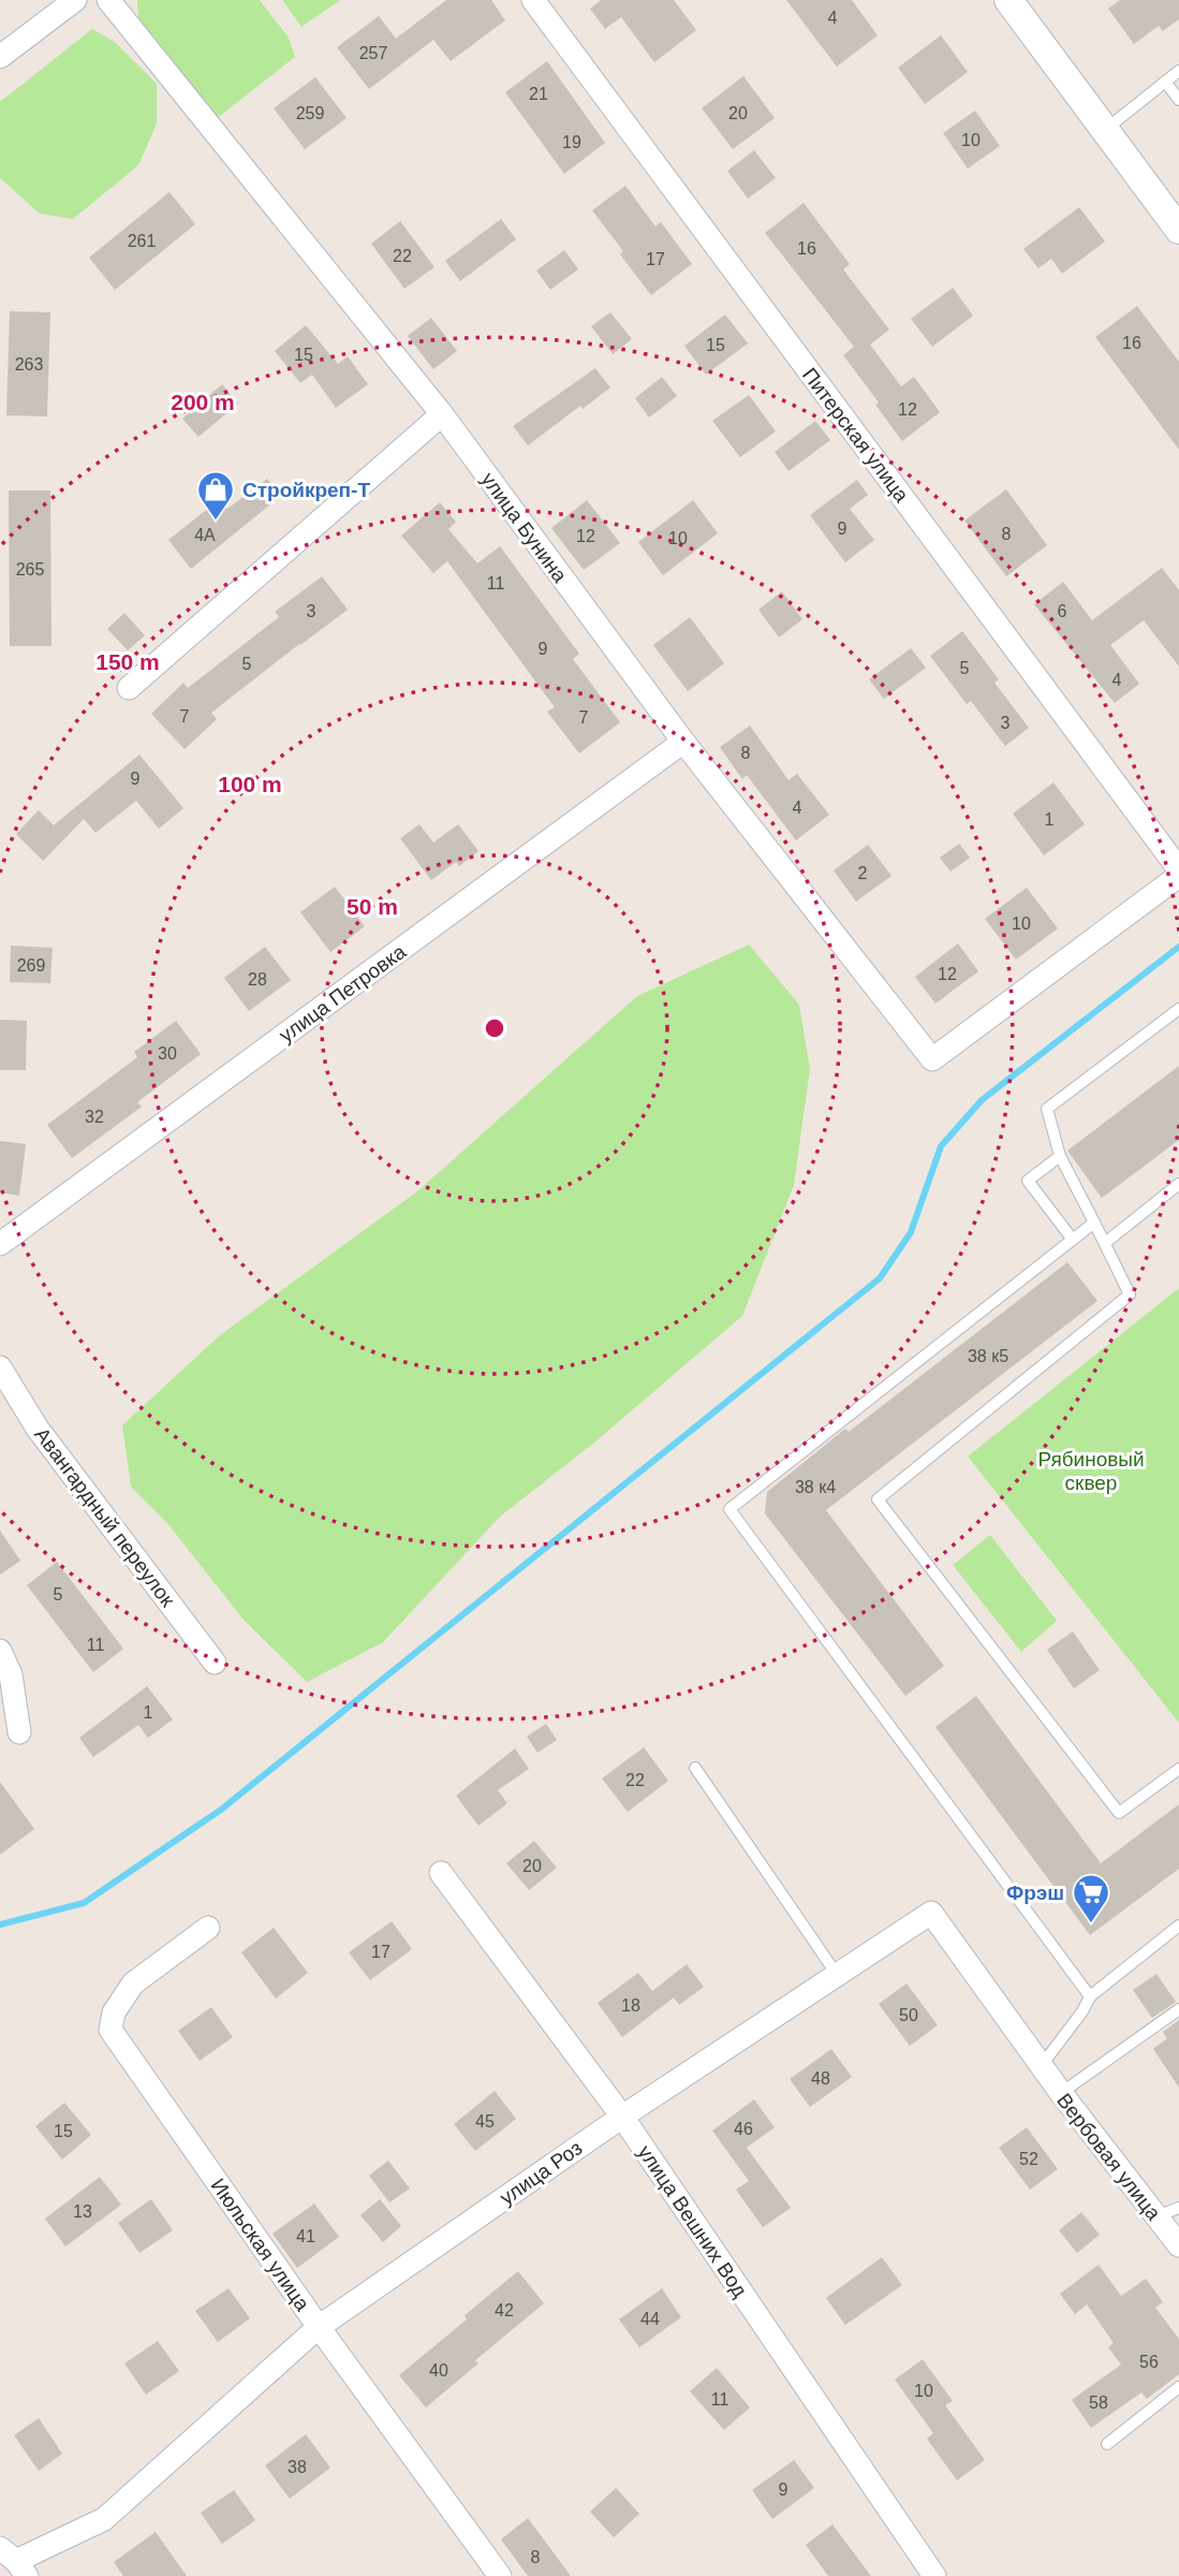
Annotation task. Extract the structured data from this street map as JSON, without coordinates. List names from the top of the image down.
{
  "streets": {
    "street": [
      "Питерская улица",
      "улица Бунина",
      "улица Петровка",
      "Авангардный переулок",
      "Вербовая улица",
      "улица Роз",
      "улица Вешних Вод",
      "Июльская улица"
    ]
  },
  "crossings": [
    ["улица Бунина", "улица Петровка"],
    ["Вербовая улица", "улица Роз"],
    ["улица Роз", "улица Вешних Вод"],
    ["улица Роз", "Июльская улица"]
  ],
  "parks": ["Рябиновый сквер"],
  "places": {
    "shop": ["Стройкреп-Т"],
    "supermarket": ["Фрэш"]
  },
  "house_numbers": [
    "4",
    "257",
    "21",
    "259",
    "20",
    "10",
    "19",
    "261",
    "16",
    "22",
    "17",
    "16",
    "15",
    "15",
    "263",
    "12",
    "9",
    "8",
    "4А",
    "12",
    "10",
    "265",
    "11",
    "3",
    "6",
    "9",
    "5",
    "5",
    "4",
    "7",
    "7",
    "3",
    "8",
    "9",
    "4",
    "1",
    "2",
    "10",
    "269",
    "12",
    "28",
    "30",
    "32",
    "38 к5",
    "38 к4",
    "5",
    "11",
    "1",
    "22",
    "20",
    "17",
    "18",
    "50",
    "48",
    "45",
    "46",
    "15",
    "52",
    "13",
    "41",
    "42",
    "44",
    "56",
    "40",
    "10",
    "11",
    "58",
    "38",
    "9",
    "8"
  ],
  "rings": [
    "200 m",
    "150 m",
    "100 m",
    "50 m"
  ]
}
